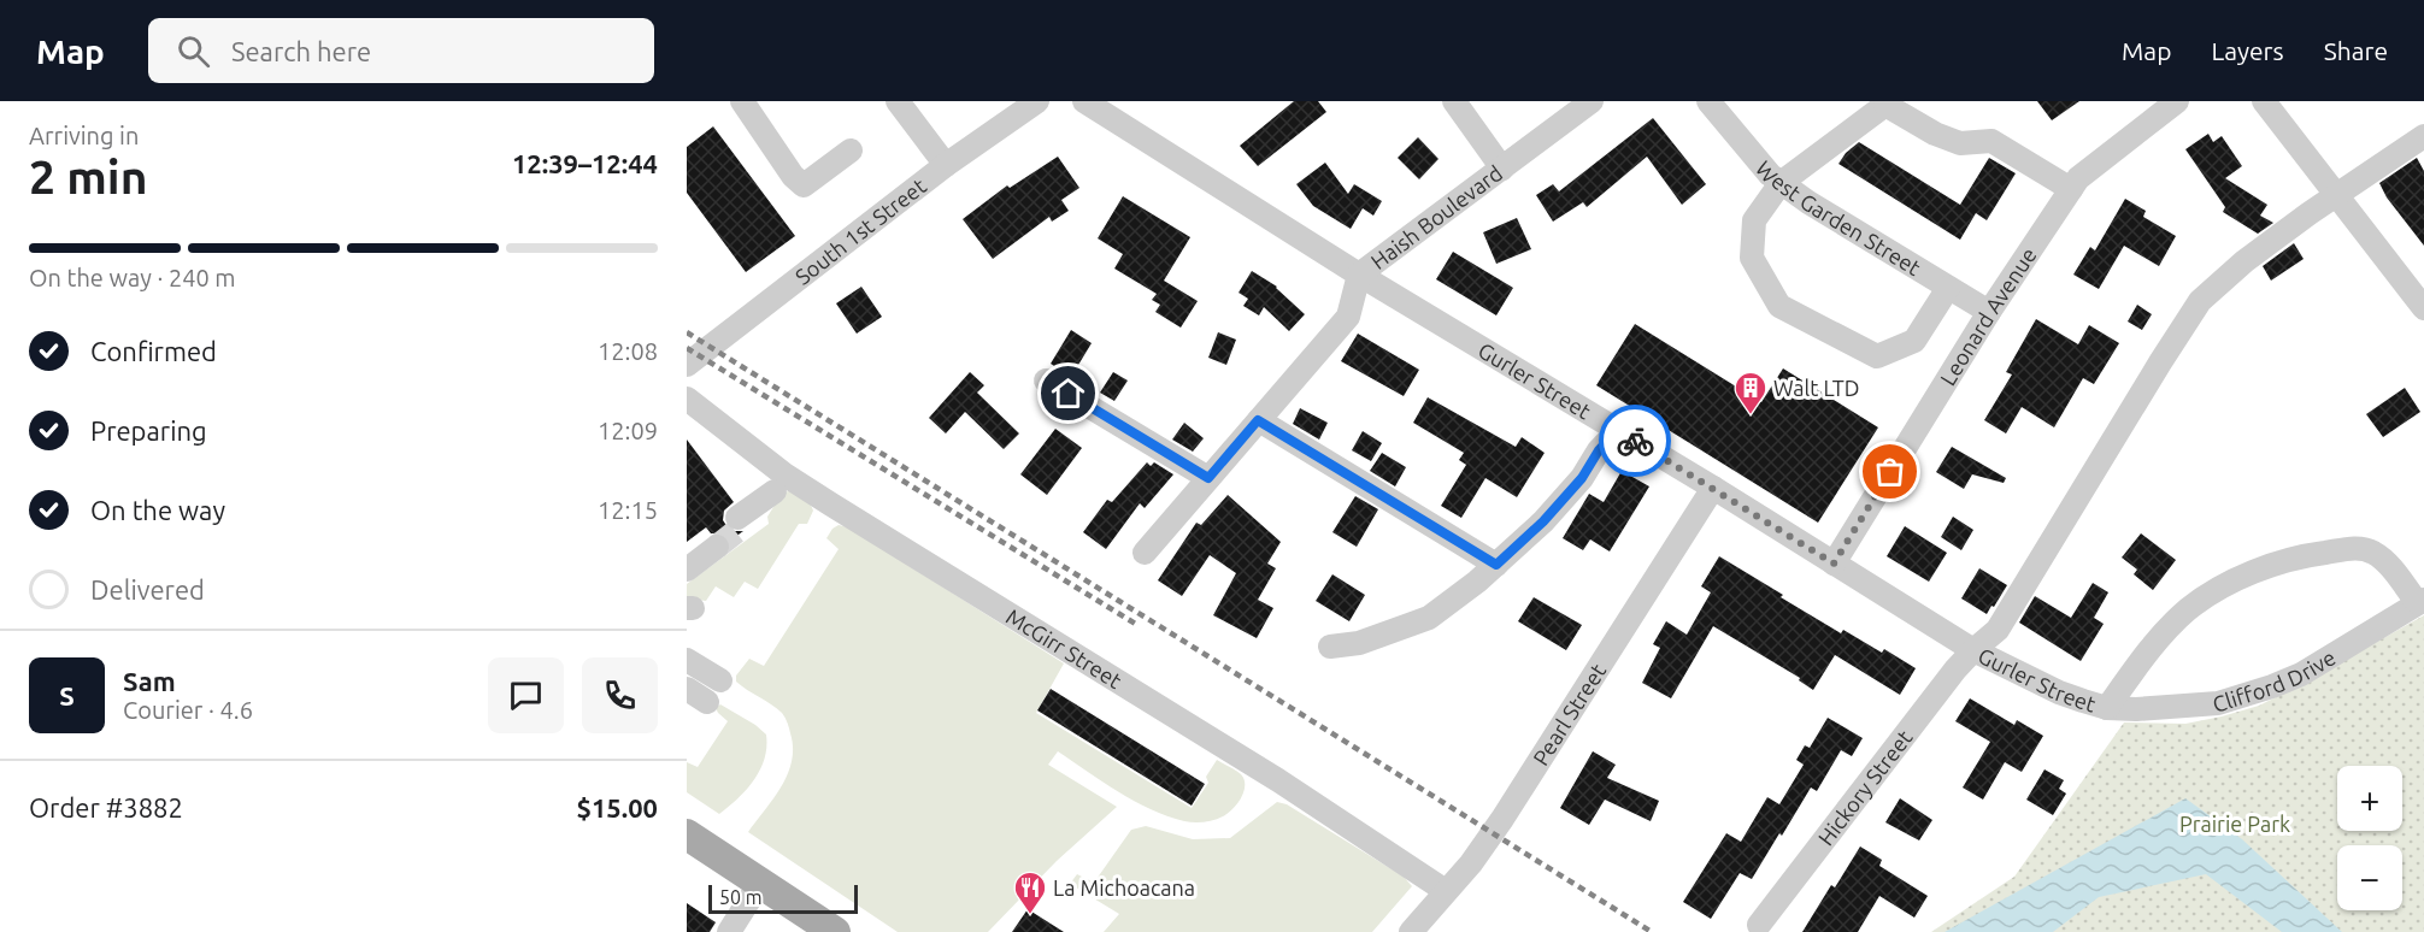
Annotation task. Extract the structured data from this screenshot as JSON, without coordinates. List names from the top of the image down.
{
  "streets": {
    "street": [
      "West Garden Street",
      "Haish Boulevard",
      "South 1st Street",
      "Leonard Avenue",
      "Gurler Street",
      "McGirr Street",
      "Clifford Drive",
      "Pearl Street",
      "Hickory Street"
    ]
  },
  "crossings": [
    ["West Garden Street", "Leonard Avenue"],
    ["Haish Boulevard", "Gurler Street"],
    ["Leonard Avenue", "Gurler Street"],
    ["Gurler Street", "Clifford Drive"],
    ["Gurler Street", "Pearl Street"],
    ["Gurler Street", "Hickory Street"],
    ["McGirr Street", "Pearl Street"]
  ],
  "parks": ["Prairie Park"],
  "places": {
    "building": ["Walt LTD"],
    "restaurant": ["La Michoacana"]
  },
  "scale_bar": "50 m",
  "page": {
    "header": "Map",
    "search": "Search here",
    "nav": ["Map", "Layers", "Share"],
    "heading": ["2 min", "Arriving in", "12:39–12:44"],
    "panel": [
      "Sam",
      "Courier · 4.6",
      "Order #3882",
      "$15.00"
    ],
    "bar": "On the way · 240 m",
    "list": [
      ["Confirmed", "12:08"],
      ["Preparing", "12:09"],
      ["On the way", "12:15"],
      "Delivered"
    ],
    "round": "S",
    "map_buttons": ["+", "−"],
    "scale": "50 m"
  }
}
